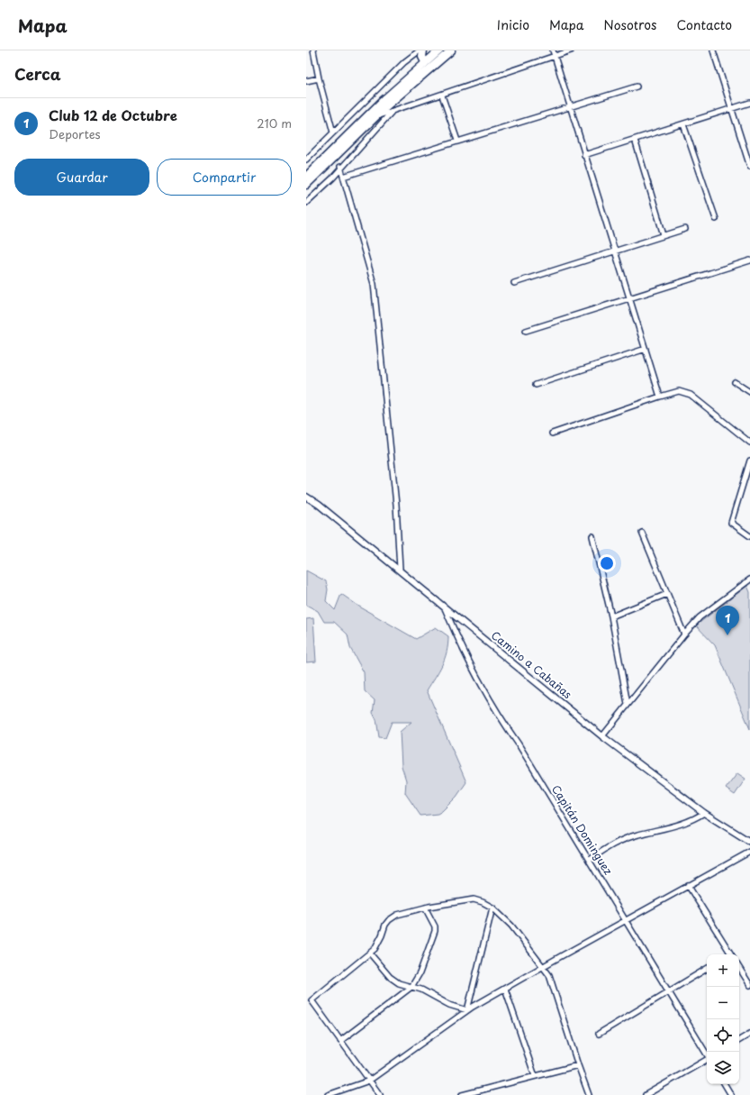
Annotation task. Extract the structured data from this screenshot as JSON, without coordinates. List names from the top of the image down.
{
  "streets": {
    "street": ["Camino a Cabañas", "Capitán Dominguez"]
  },
  "crossings": [
    ["Camino a Cabañas", "Capitán Dominguez"]
  ],
  "page": {
    "header": "Mapa",
    "nav": [
      "Inicio",
      "Mapa",
      "Nosotros",
      "Contacto"
    ],
    "heading": "Cerca",
    "list": [
      {
        "mark": "1",
        "name": "Club 12 de Octubre",
        "note": "Deportes",
        "value": "210 m"
      }
    ],
    "buttons": ["Guardar", "Compartir"],
    "pins": "1",
    "map_buttons": ["+", "−"]
  }
}
